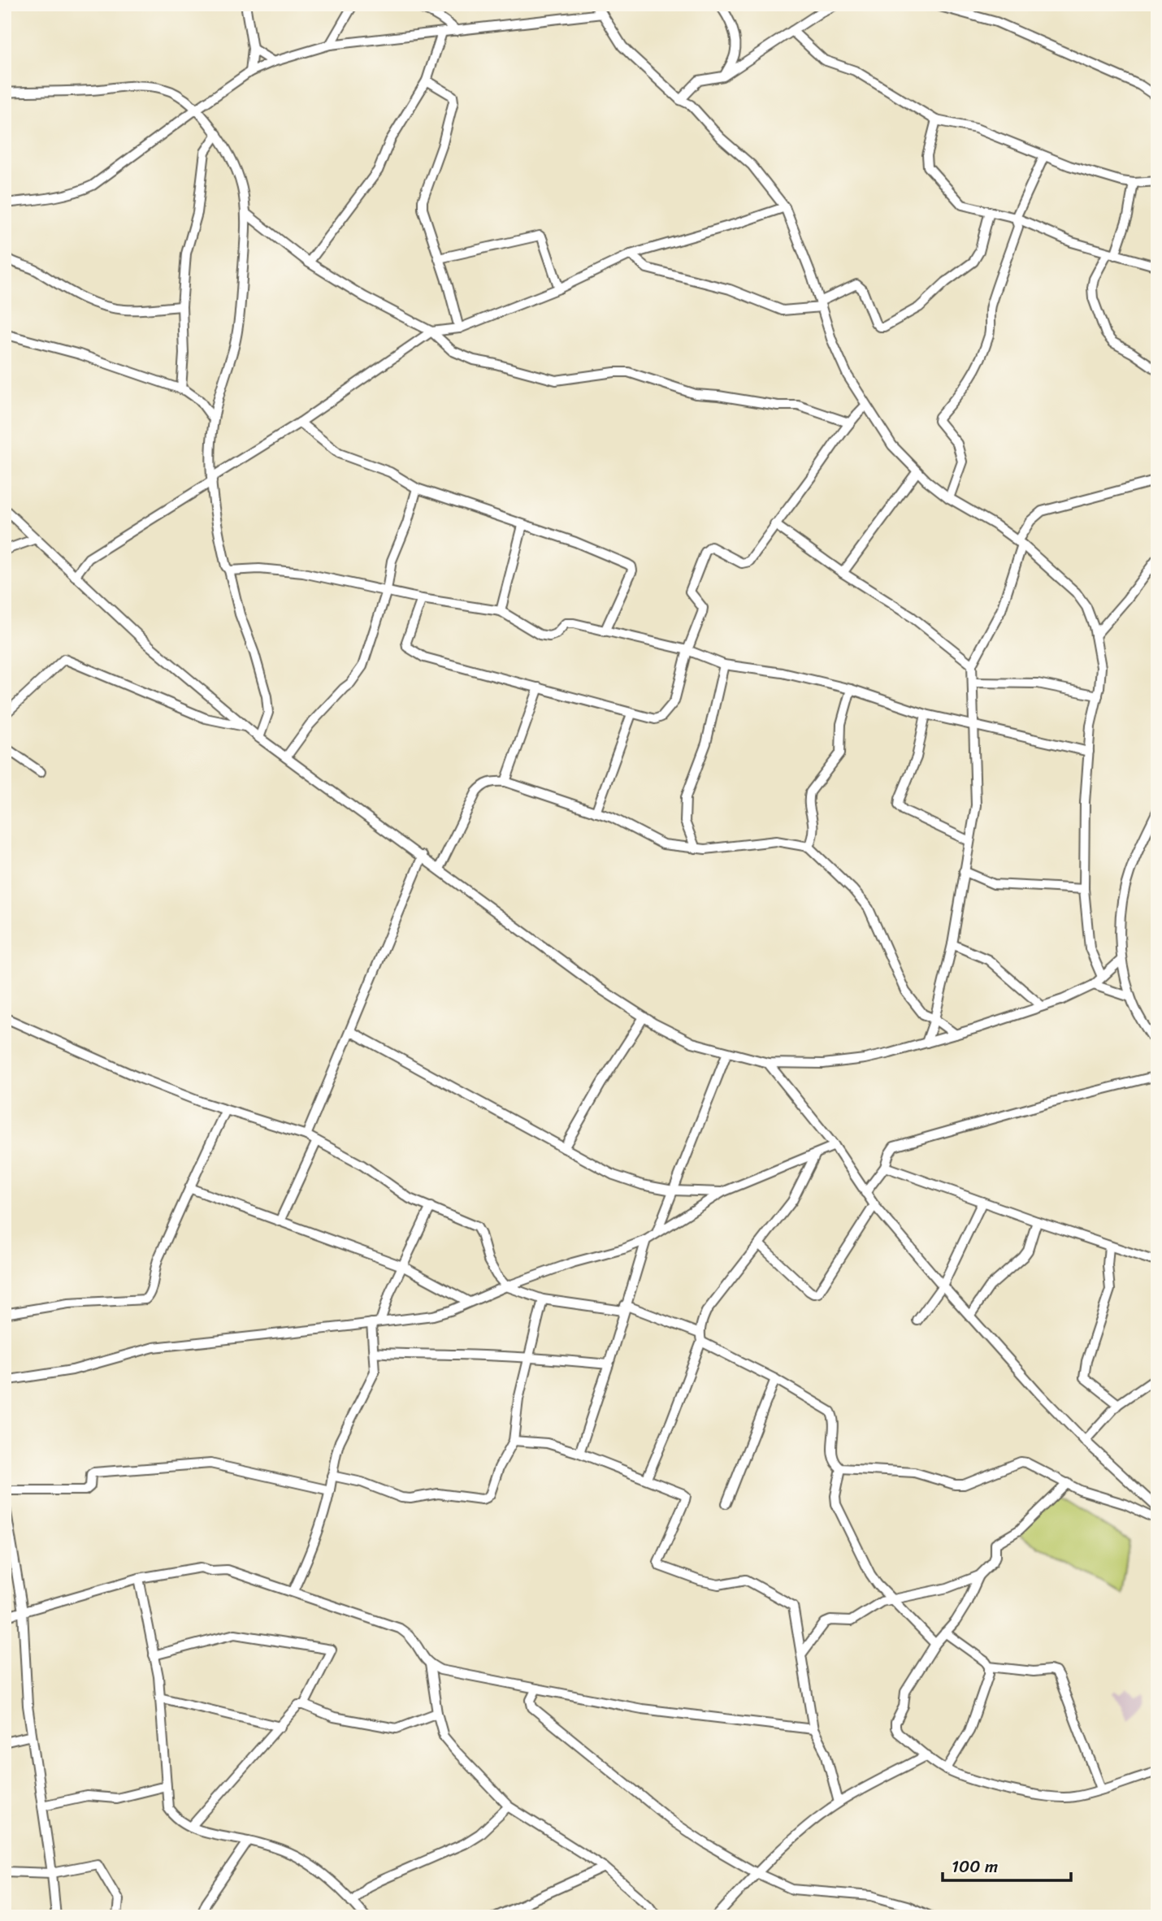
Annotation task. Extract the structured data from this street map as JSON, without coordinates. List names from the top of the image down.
{
  "scale_bar": "100 m"
}
